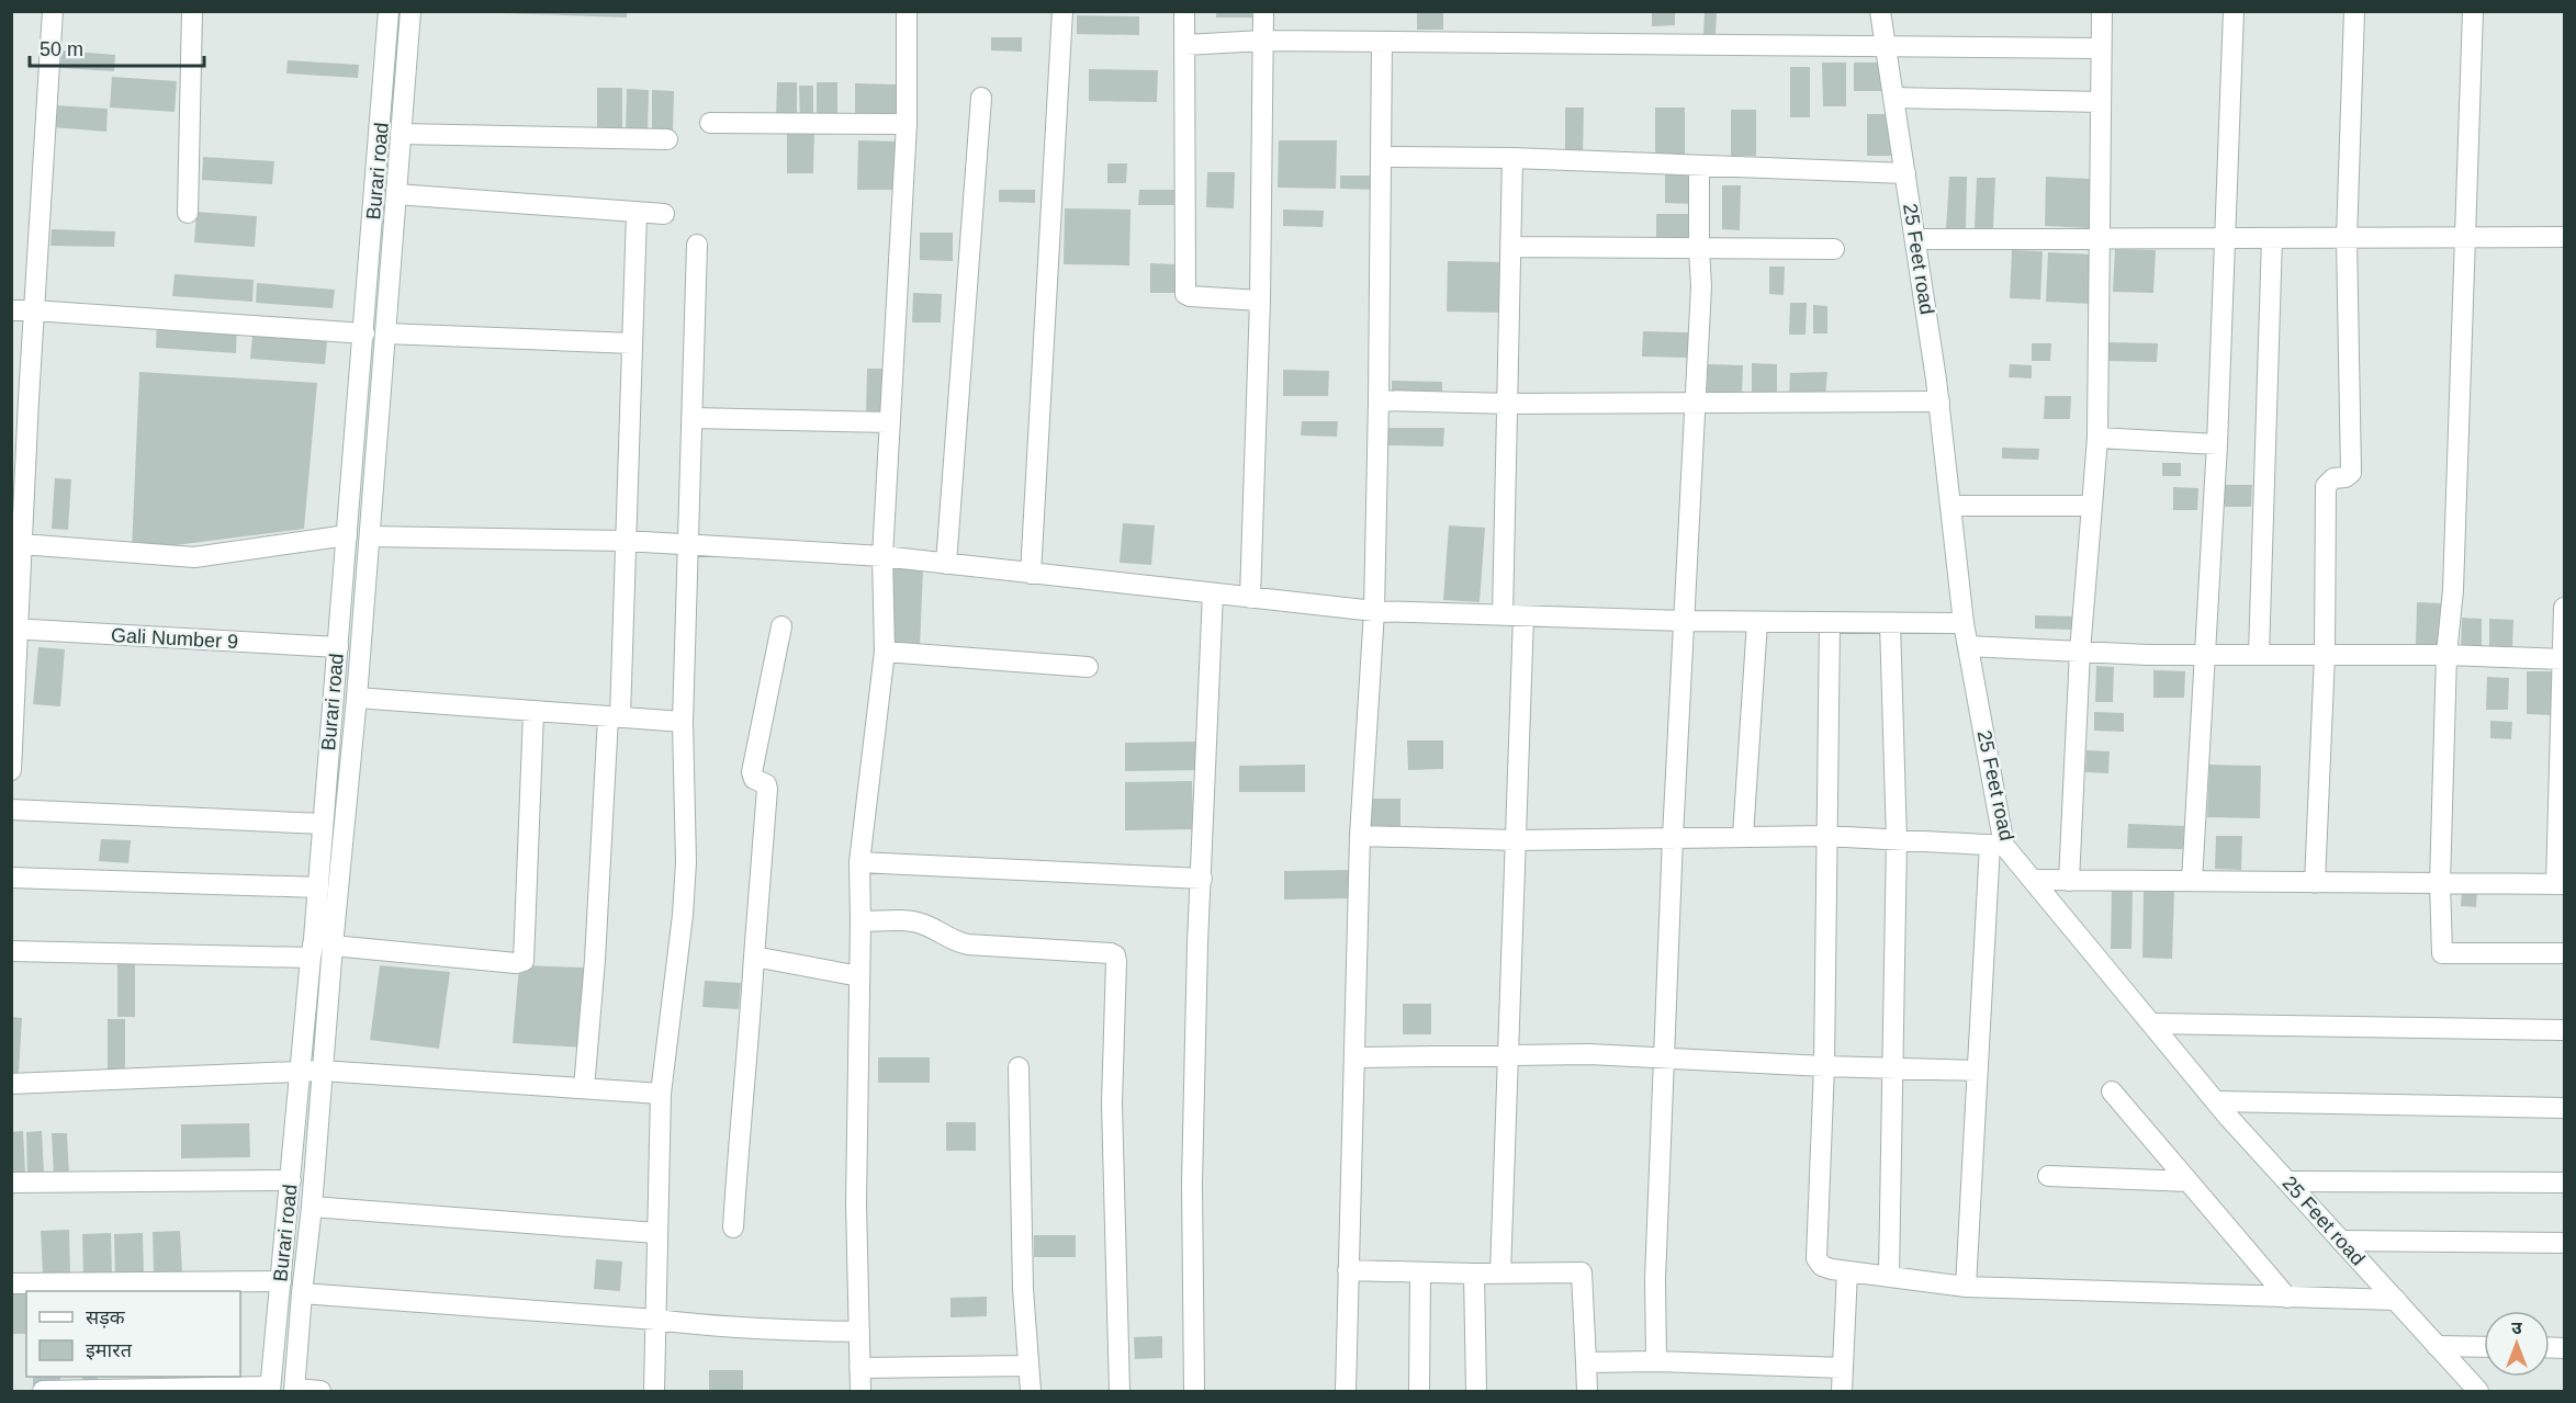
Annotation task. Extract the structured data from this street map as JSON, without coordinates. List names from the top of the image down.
{
  "streets": {
    "street": ["Burari road", "25 Feet road", "Gali Number 9"]
  },
  "crossings": [
    ["Burari road", "Gali Number 9"]
  ],
  "legend": ["सड़क", "इमारत"],
  "scale_bar": "50 m",
  "north": "top"
}
